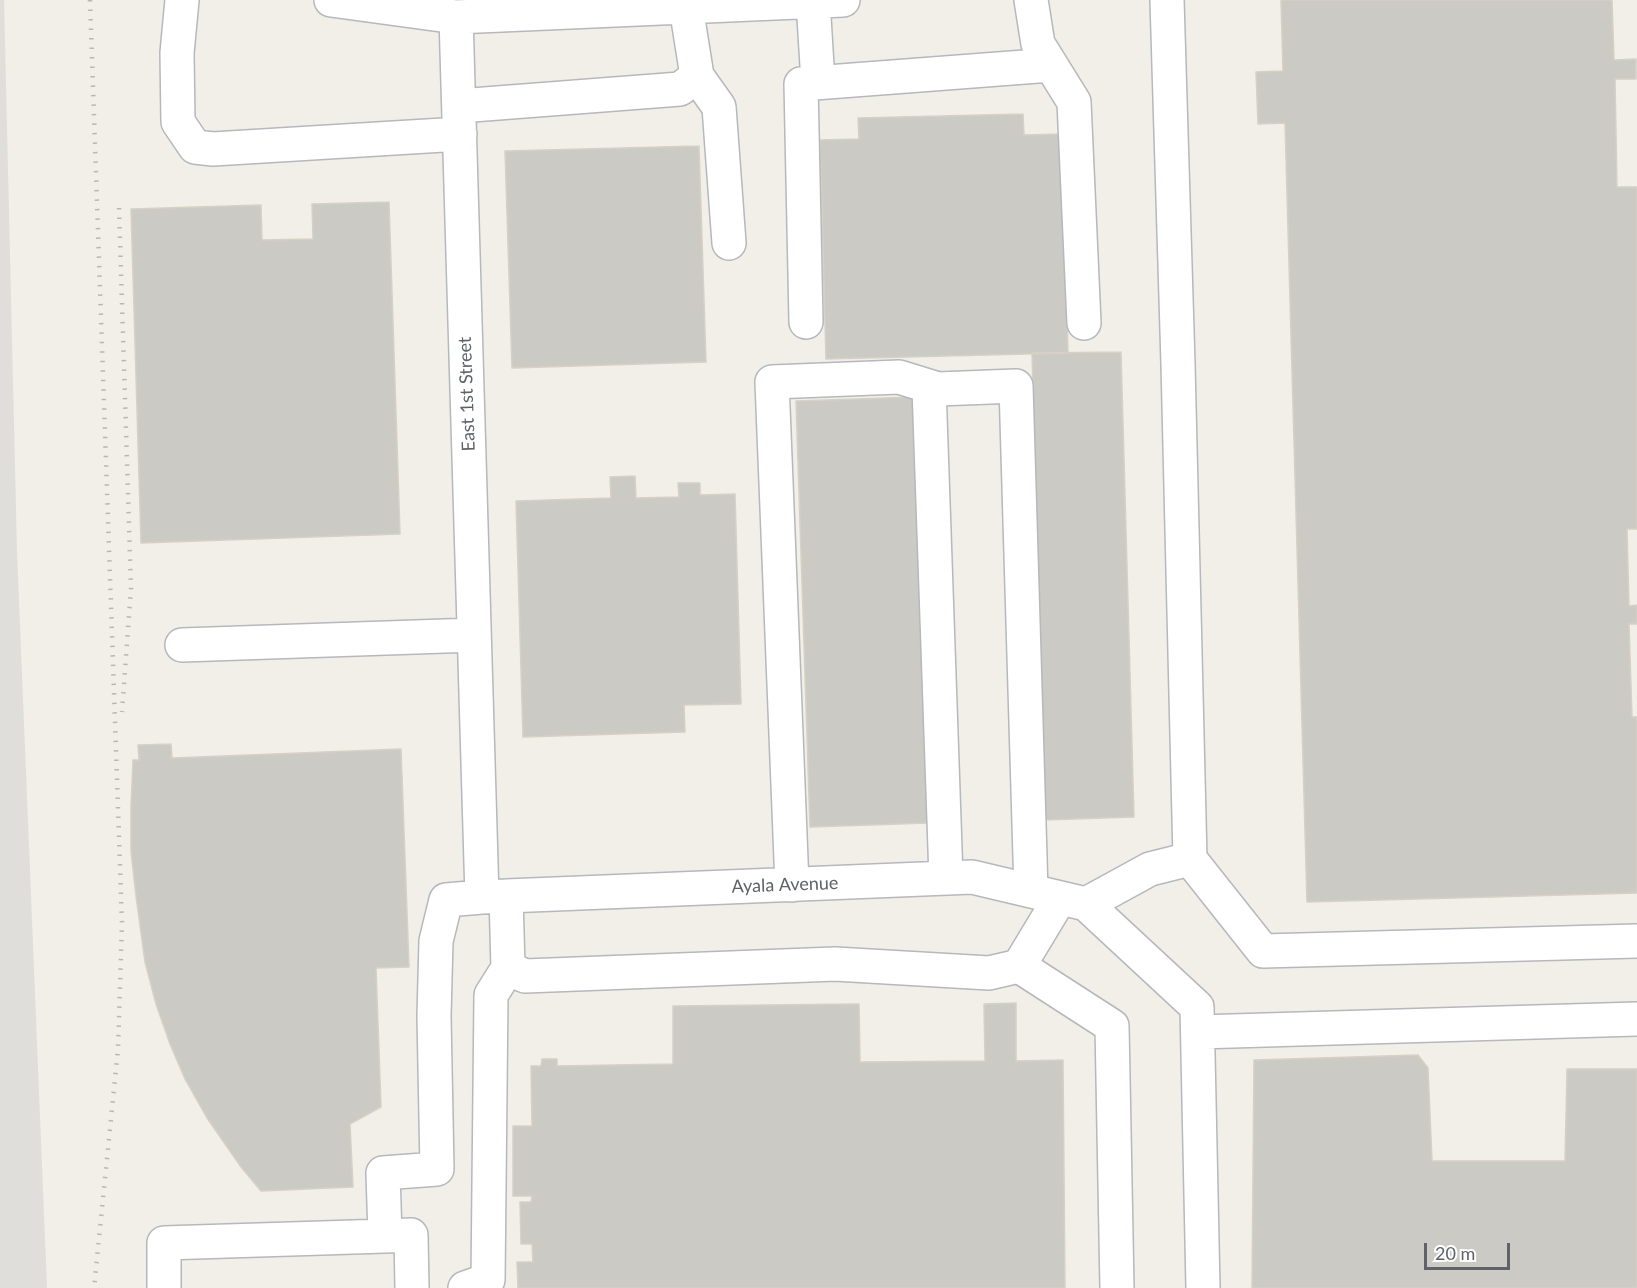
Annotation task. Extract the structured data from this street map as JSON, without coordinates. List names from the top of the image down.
{
  "streets": {
    "street": ["East 1st Street", "Ayala Avenue"]
  },
  "crossings": [
    ["East 1st Street", "Ayala Avenue"]
  ],
  "scale_bar": "20 m"
}
